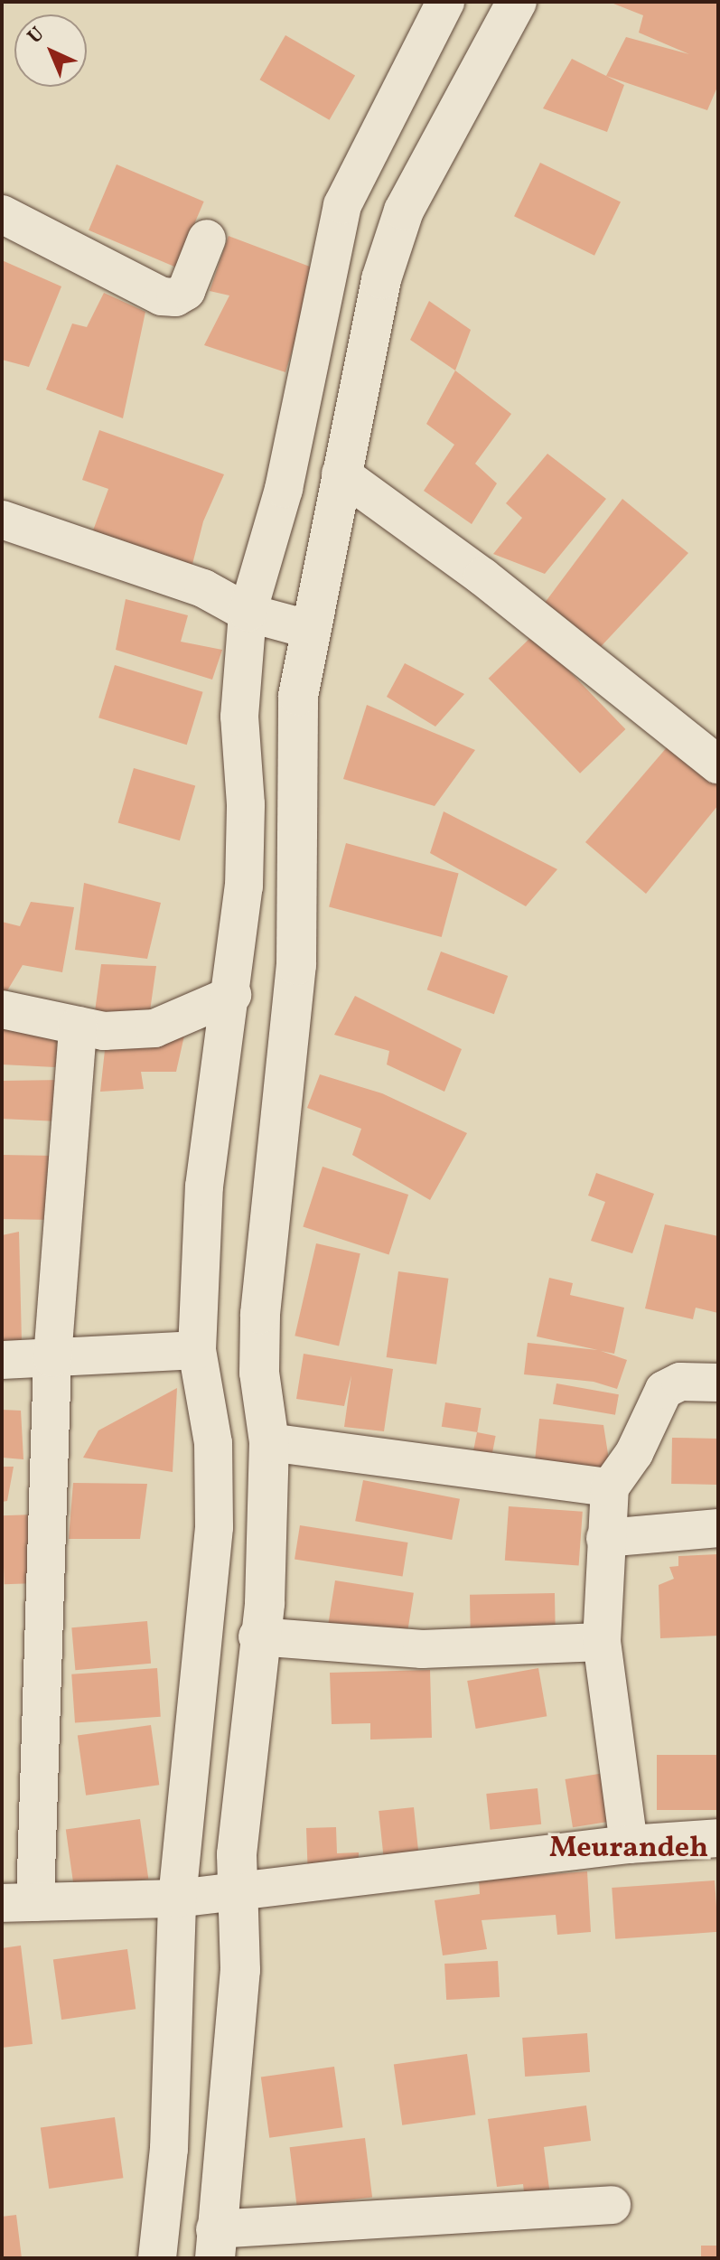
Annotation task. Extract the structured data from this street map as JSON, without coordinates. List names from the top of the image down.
{
  "districts": ["Meurandeh"],
  "north": "top left"
}
